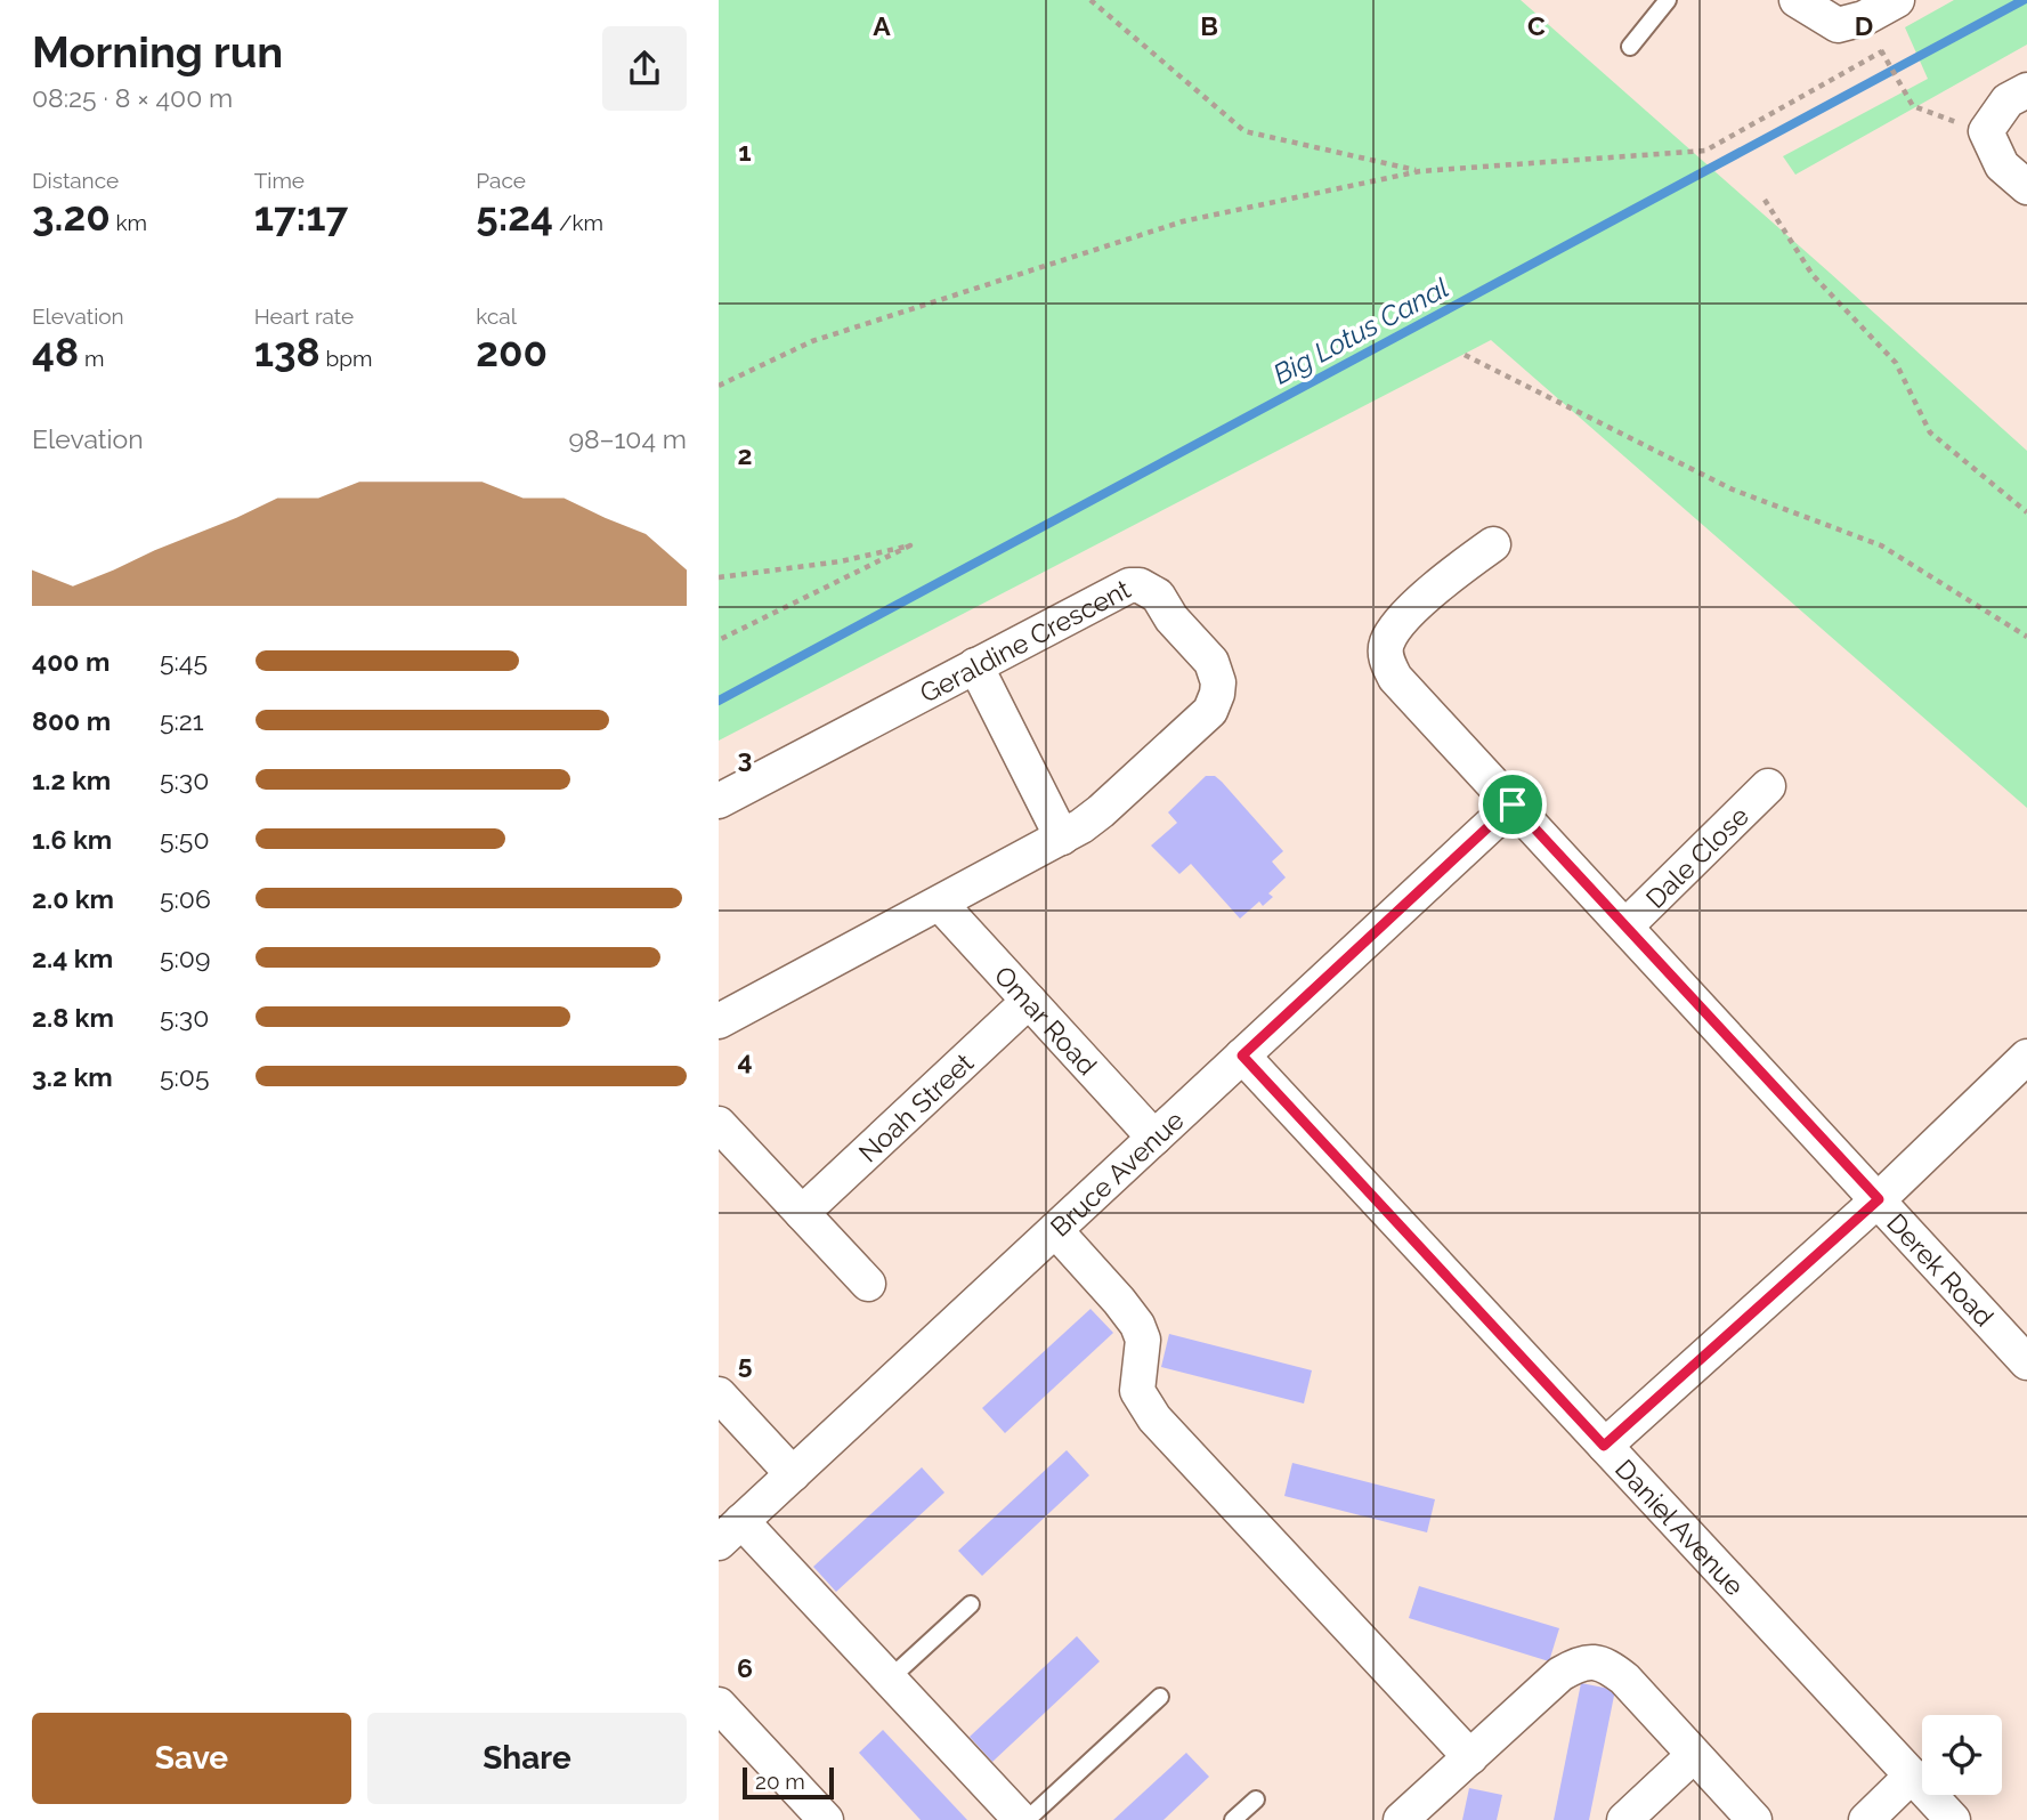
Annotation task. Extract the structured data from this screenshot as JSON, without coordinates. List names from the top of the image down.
{
  "streets": {
    "street": [
      "Geraldine Crescent",
      "Dale Close",
      "Omar Road",
      "Noah Street",
      "Bruce Avenue",
      "Derek Road",
      "Daniel Avenue"
    ]
  },
  "crossings": [
    ["Geraldine Crescent", "Omar Road"],
    ["Dale Close", "Derek Road"],
    ["Omar Road", "Noah Street"],
    ["Omar Road", "Bruce Avenue"],
    ["Bruce Avenue", "Derek Road"],
    ["Bruce Avenue", "Daniel Avenue"]
  ],
  "water": ["Big Lotus Canal"],
  "scale_bar": "20 m",
  "page": {
    "heading": ["Morning run", "08:25 · 8 × 400 m"],
    "stats": [
      ["Distance", "3.20 km"],
      ["Time", "17:17"],
      ["Pace", "5:24 /km"],
      ["Elevation", "48 m"],
      ["Heart rate", "138 bpm"],
      ["kcal", "200"]
    ],
    "chart": ["Elevation", "98–104 m"],
    "list": [
      {
        "name": "400 m",
        "note": "5:45"
      },
      {
        "name": "800 m",
        "note": "5:21"
      },
      {
        "name": "1.2 km",
        "note": "5:30"
      },
      {
        "name": "1.6 km",
        "note": "5:50"
      },
      {
        "name": "2.0 km",
        "note": "5:06"
      },
      {
        "name": "2.4 km",
        "note": "5:09"
      },
      {
        "name": "2.8 km",
        "note": "5:30"
      },
      {
        "name": "3.2 km",
        "note": "5:05"
      }
    ],
    "buttons": ["Save", "Share"],
    "scale": "20 m"
  },
  "grid": {
    "columns": [
      "A",
      "B",
      "C",
      "D"
    ],
    "rows": [
      "1",
      "2",
      "3",
      "4",
      "5",
      "6"
    ]
  }
}
